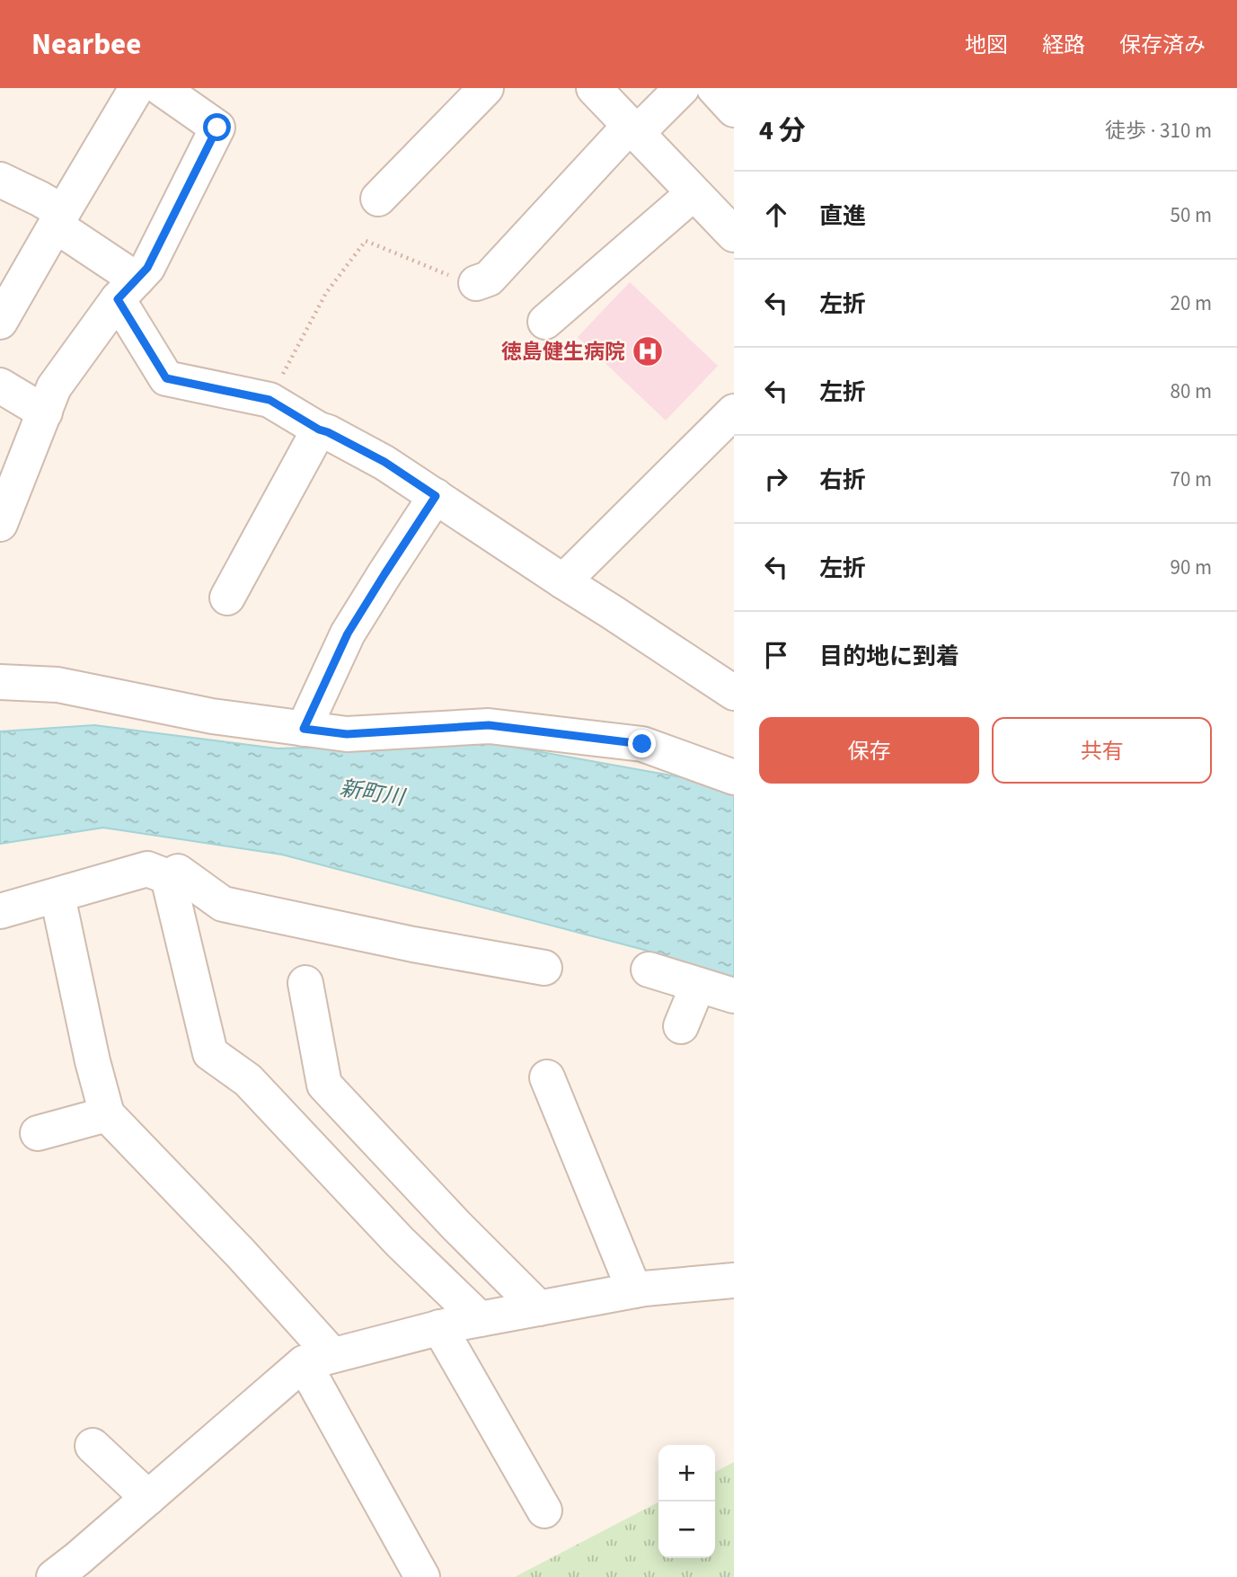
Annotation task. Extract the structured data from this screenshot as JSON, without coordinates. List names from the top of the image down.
{
  "water": ["新町川"],
  "places": {
    "hospital": ["徳島健生病院"]
  },
  "page": {
    "header": "Nearbee",
    "nav": ["地図", "経路", "保存済み"],
    "heading": ["4 分", "徒歩 · 310 m"],
    "list": [
      ["直進", "50 m"],
      ["左折", "20 m"],
      ["左折", "80 m"],
      ["右折", "70 m"],
      ["左折", "90 m"],
      "目的地に到着"
    ],
    "buttons": ["保存", "共有"],
    "map_buttons": ["+", "−"]
  }
}
